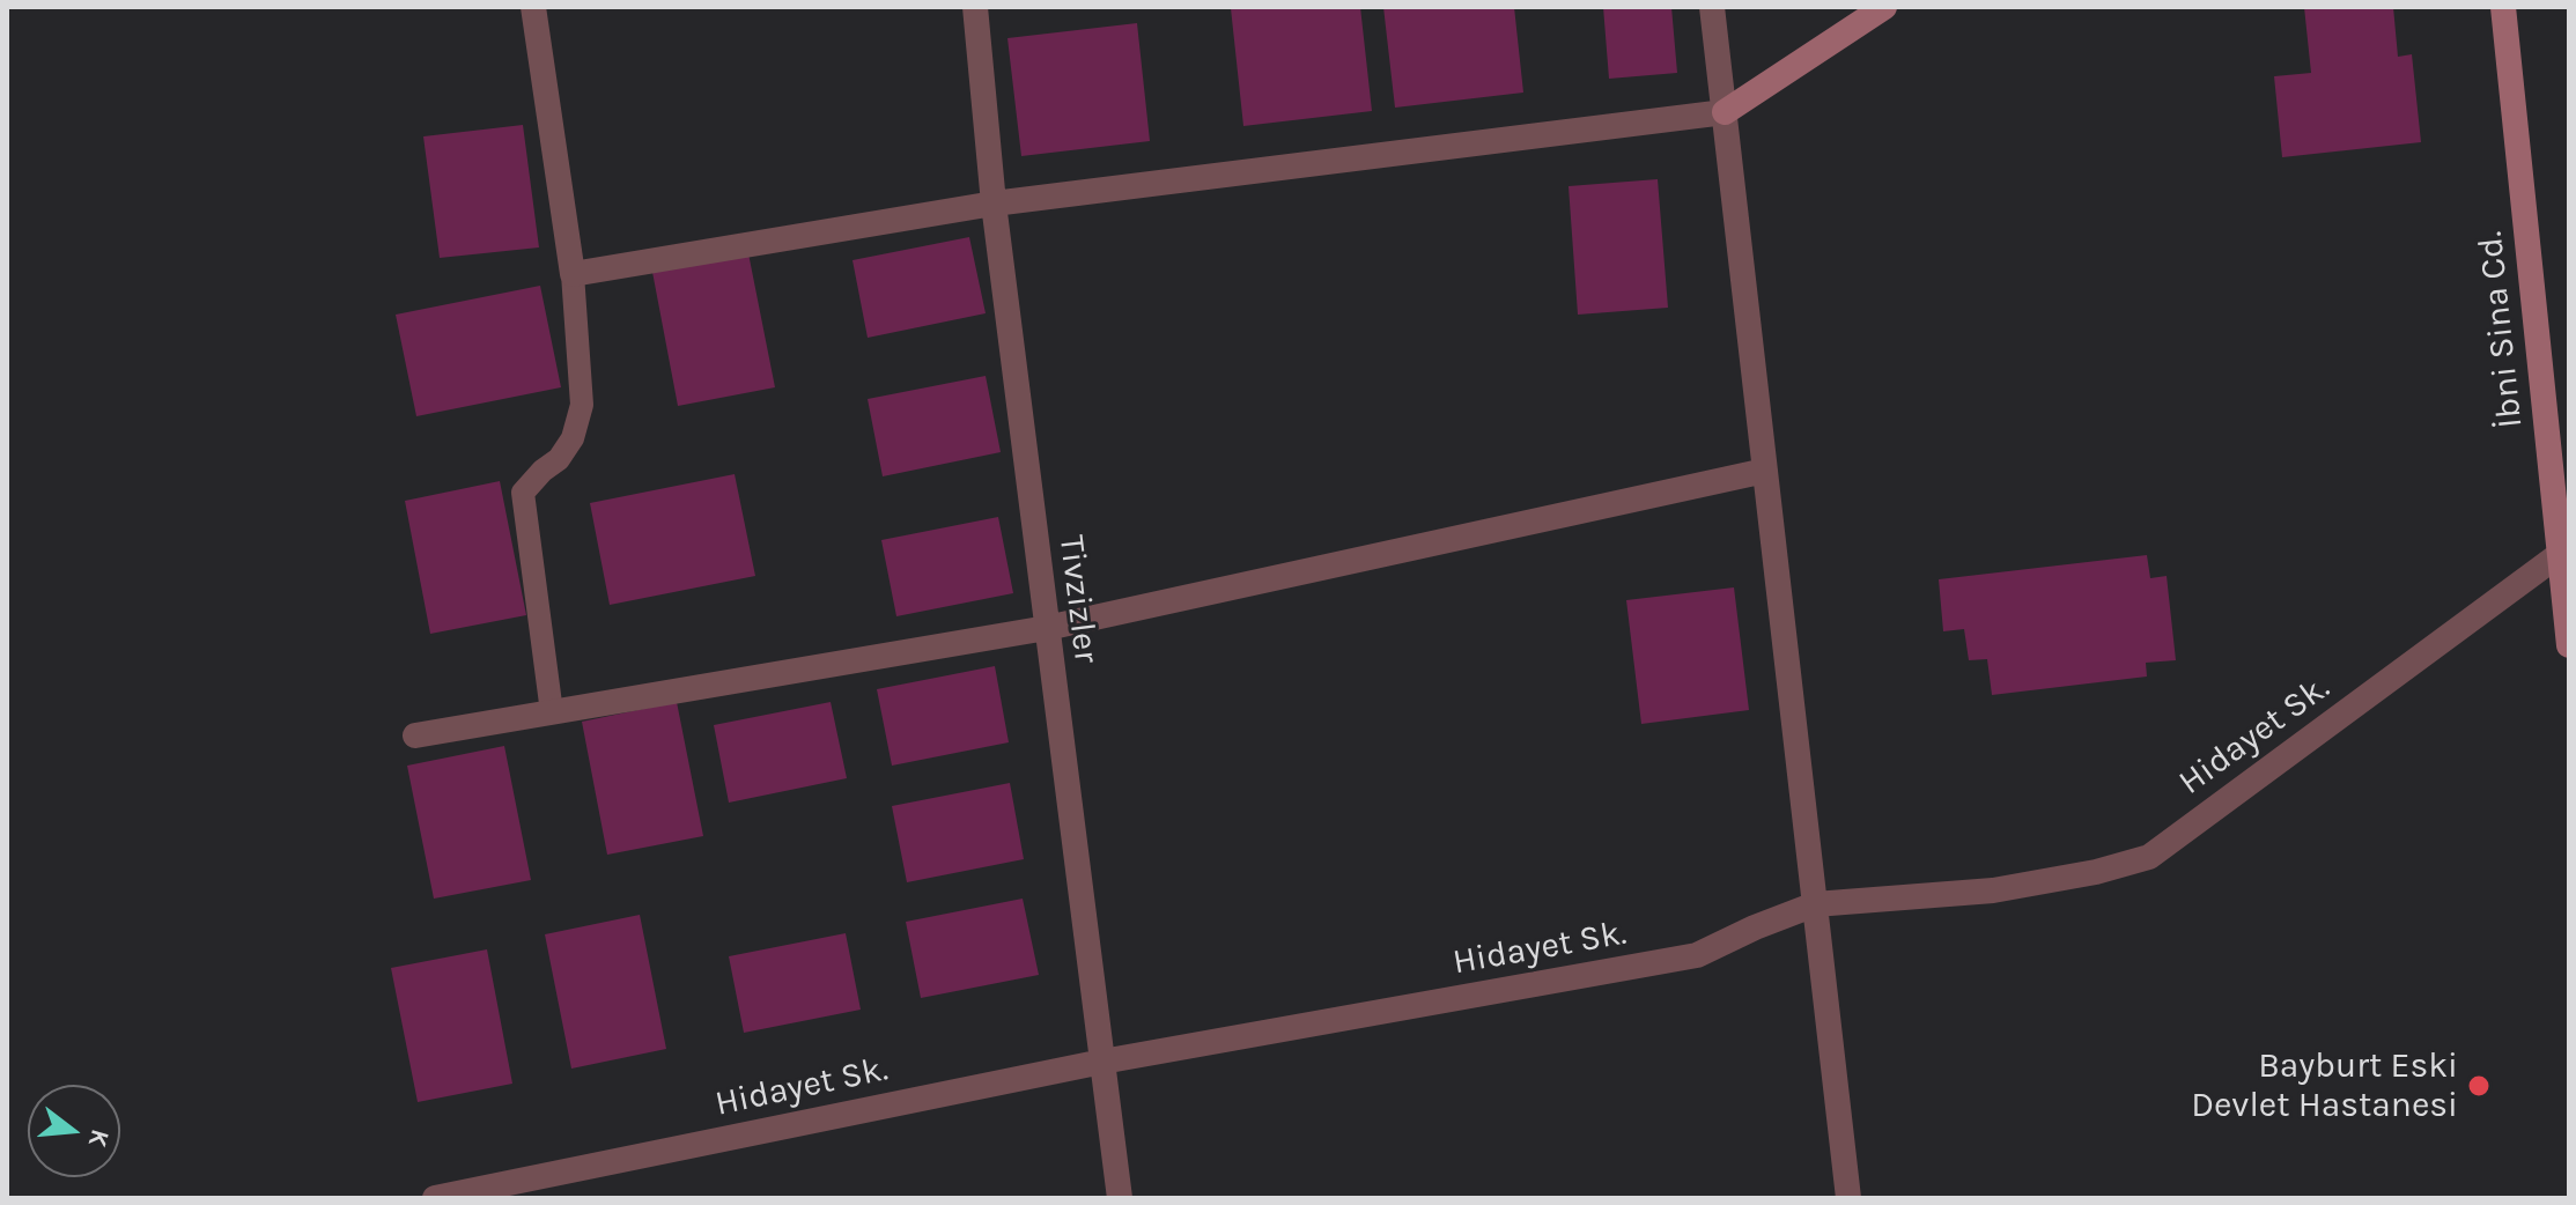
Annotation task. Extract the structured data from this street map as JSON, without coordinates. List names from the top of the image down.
{
  "streets": {
    "main road": ["İbni Sina Cd."],
    "street": ["Tivzizler", "Hidayet Sk."]
  },
  "crossings": [
    ["İbni Sina Cd.", "Hidayet Sk."],
    ["Tivzizler", "Hidayet Sk."]
  ],
  "places": ["Bayburt Eski Devlet Hastanesi"],
  "north": "right"
}
